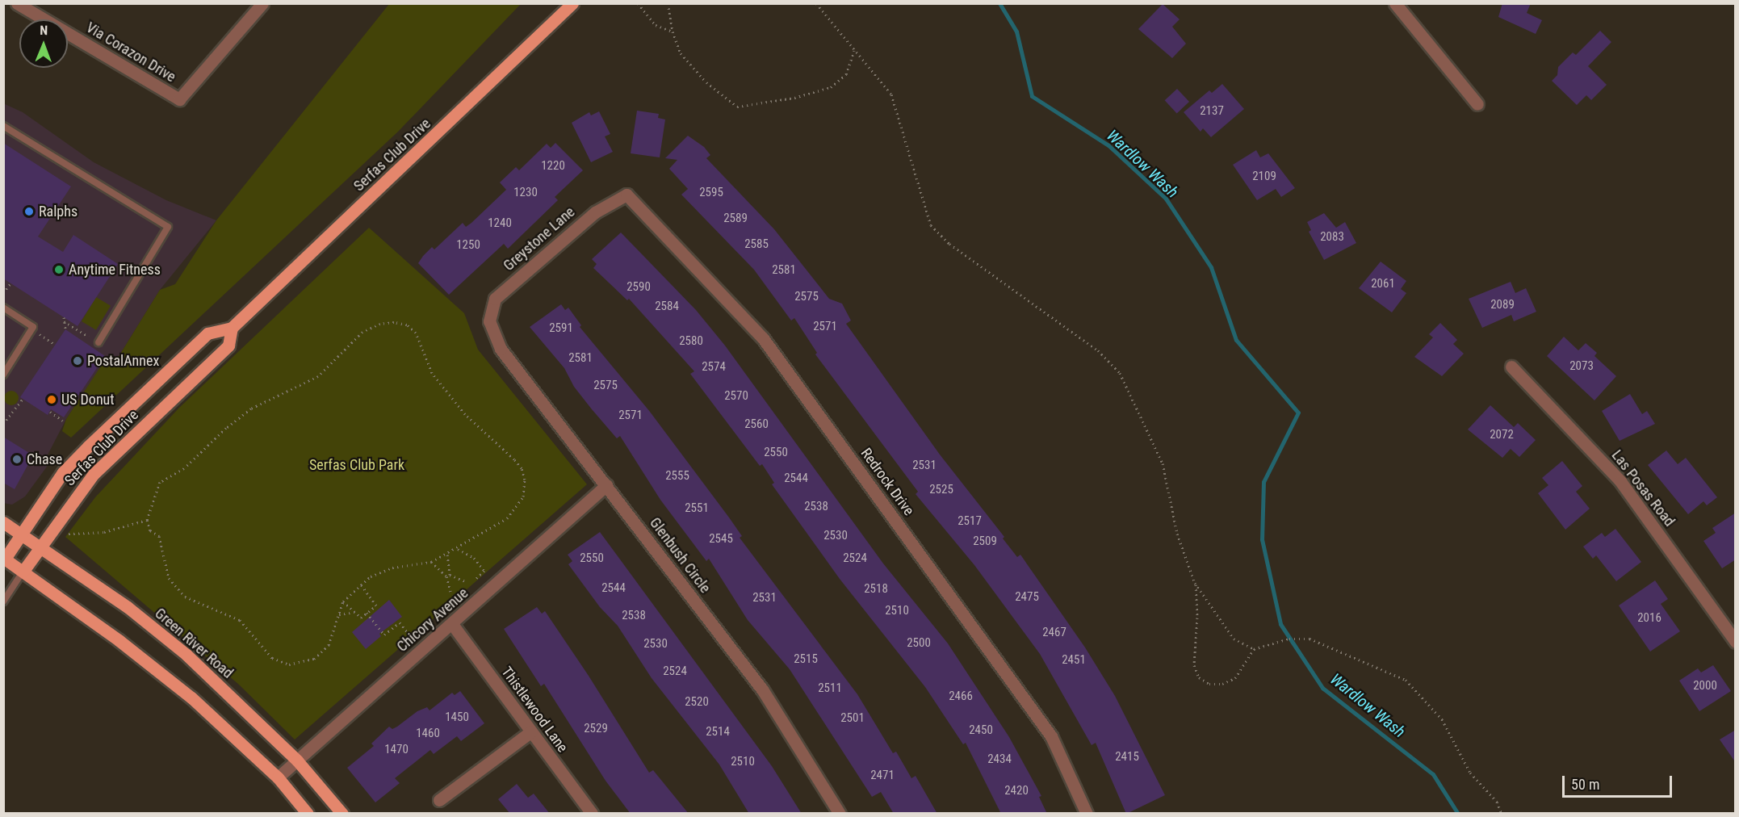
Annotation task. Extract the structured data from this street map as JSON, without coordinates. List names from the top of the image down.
{
  "streets": {
    "main road": ["Serfas Club Drive", "Green River Road"],
    "street": [
      "Via Corazon Drive",
      "Greystone Lane",
      "Redrock Drive",
      "Las Posas Road",
      "Glenbush Circle",
      "Chicory Avenue",
      "Thistlewood Lane"
    ]
  },
  "crossings": [
    ["Serfas Club Drive", "Green River Road"],
    ["Greystone Lane", "Redrock Drive"],
    ["Greystone Lane", "Glenbush Circle"],
    ["Glenbush Circle", "Chicory Avenue"],
    ["Chicory Avenue", "Green River Road"],
    ["Chicory Avenue", "Thistlewood Lane"]
  ],
  "water": ["Wardlow Wash"],
  "parks": ["Serfas Club Park"],
  "places": [
    "Ralphs",
    "Anytime Fitness",
    "PostalAnnex",
    "US Donut",
    "Chase"
  ],
  "house_numbers": [
    "2137",
    "1220",
    "2109",
    "1230",
    "2595",
    "2589",
    "1240",
    "2083",
    "2585",
    "1250",
    "2581",
    "2061",
    "2590",
    "2575",
    "2089",
    "2584",
    "2571",
    "2591",
    "2580",
    "2581",
    "2073",
    "2574",
    "2575",
    "2570",
    "2571",
    "2560",
    "2072",
    "2550",
    "2531",
    "2555",
    "2544",
    "2525",
    "2538",
    "2551",
    "2517",
    "2530",
    "2545",
    "2509",
    "2550",
    "2524",
    "2544",
    "2518",
    "2475",
    "2531",
    "2510",
    "2538",
    "2016",
    "2467",
    "2500",
    "2530",
    "2515",
    "2451",
    "2524",
    "2000",
    "2511",
    "2466",
    "2520",
    "1450",
    "2501",
    "2529",
    "2450",
    "2514",
    "1460",
    "1470",
    "2415",
    "2434",
    "2510",
    "2471",
    "2420"
  ],
  "scale_bar": "50 m",
  "north": "top"
}
